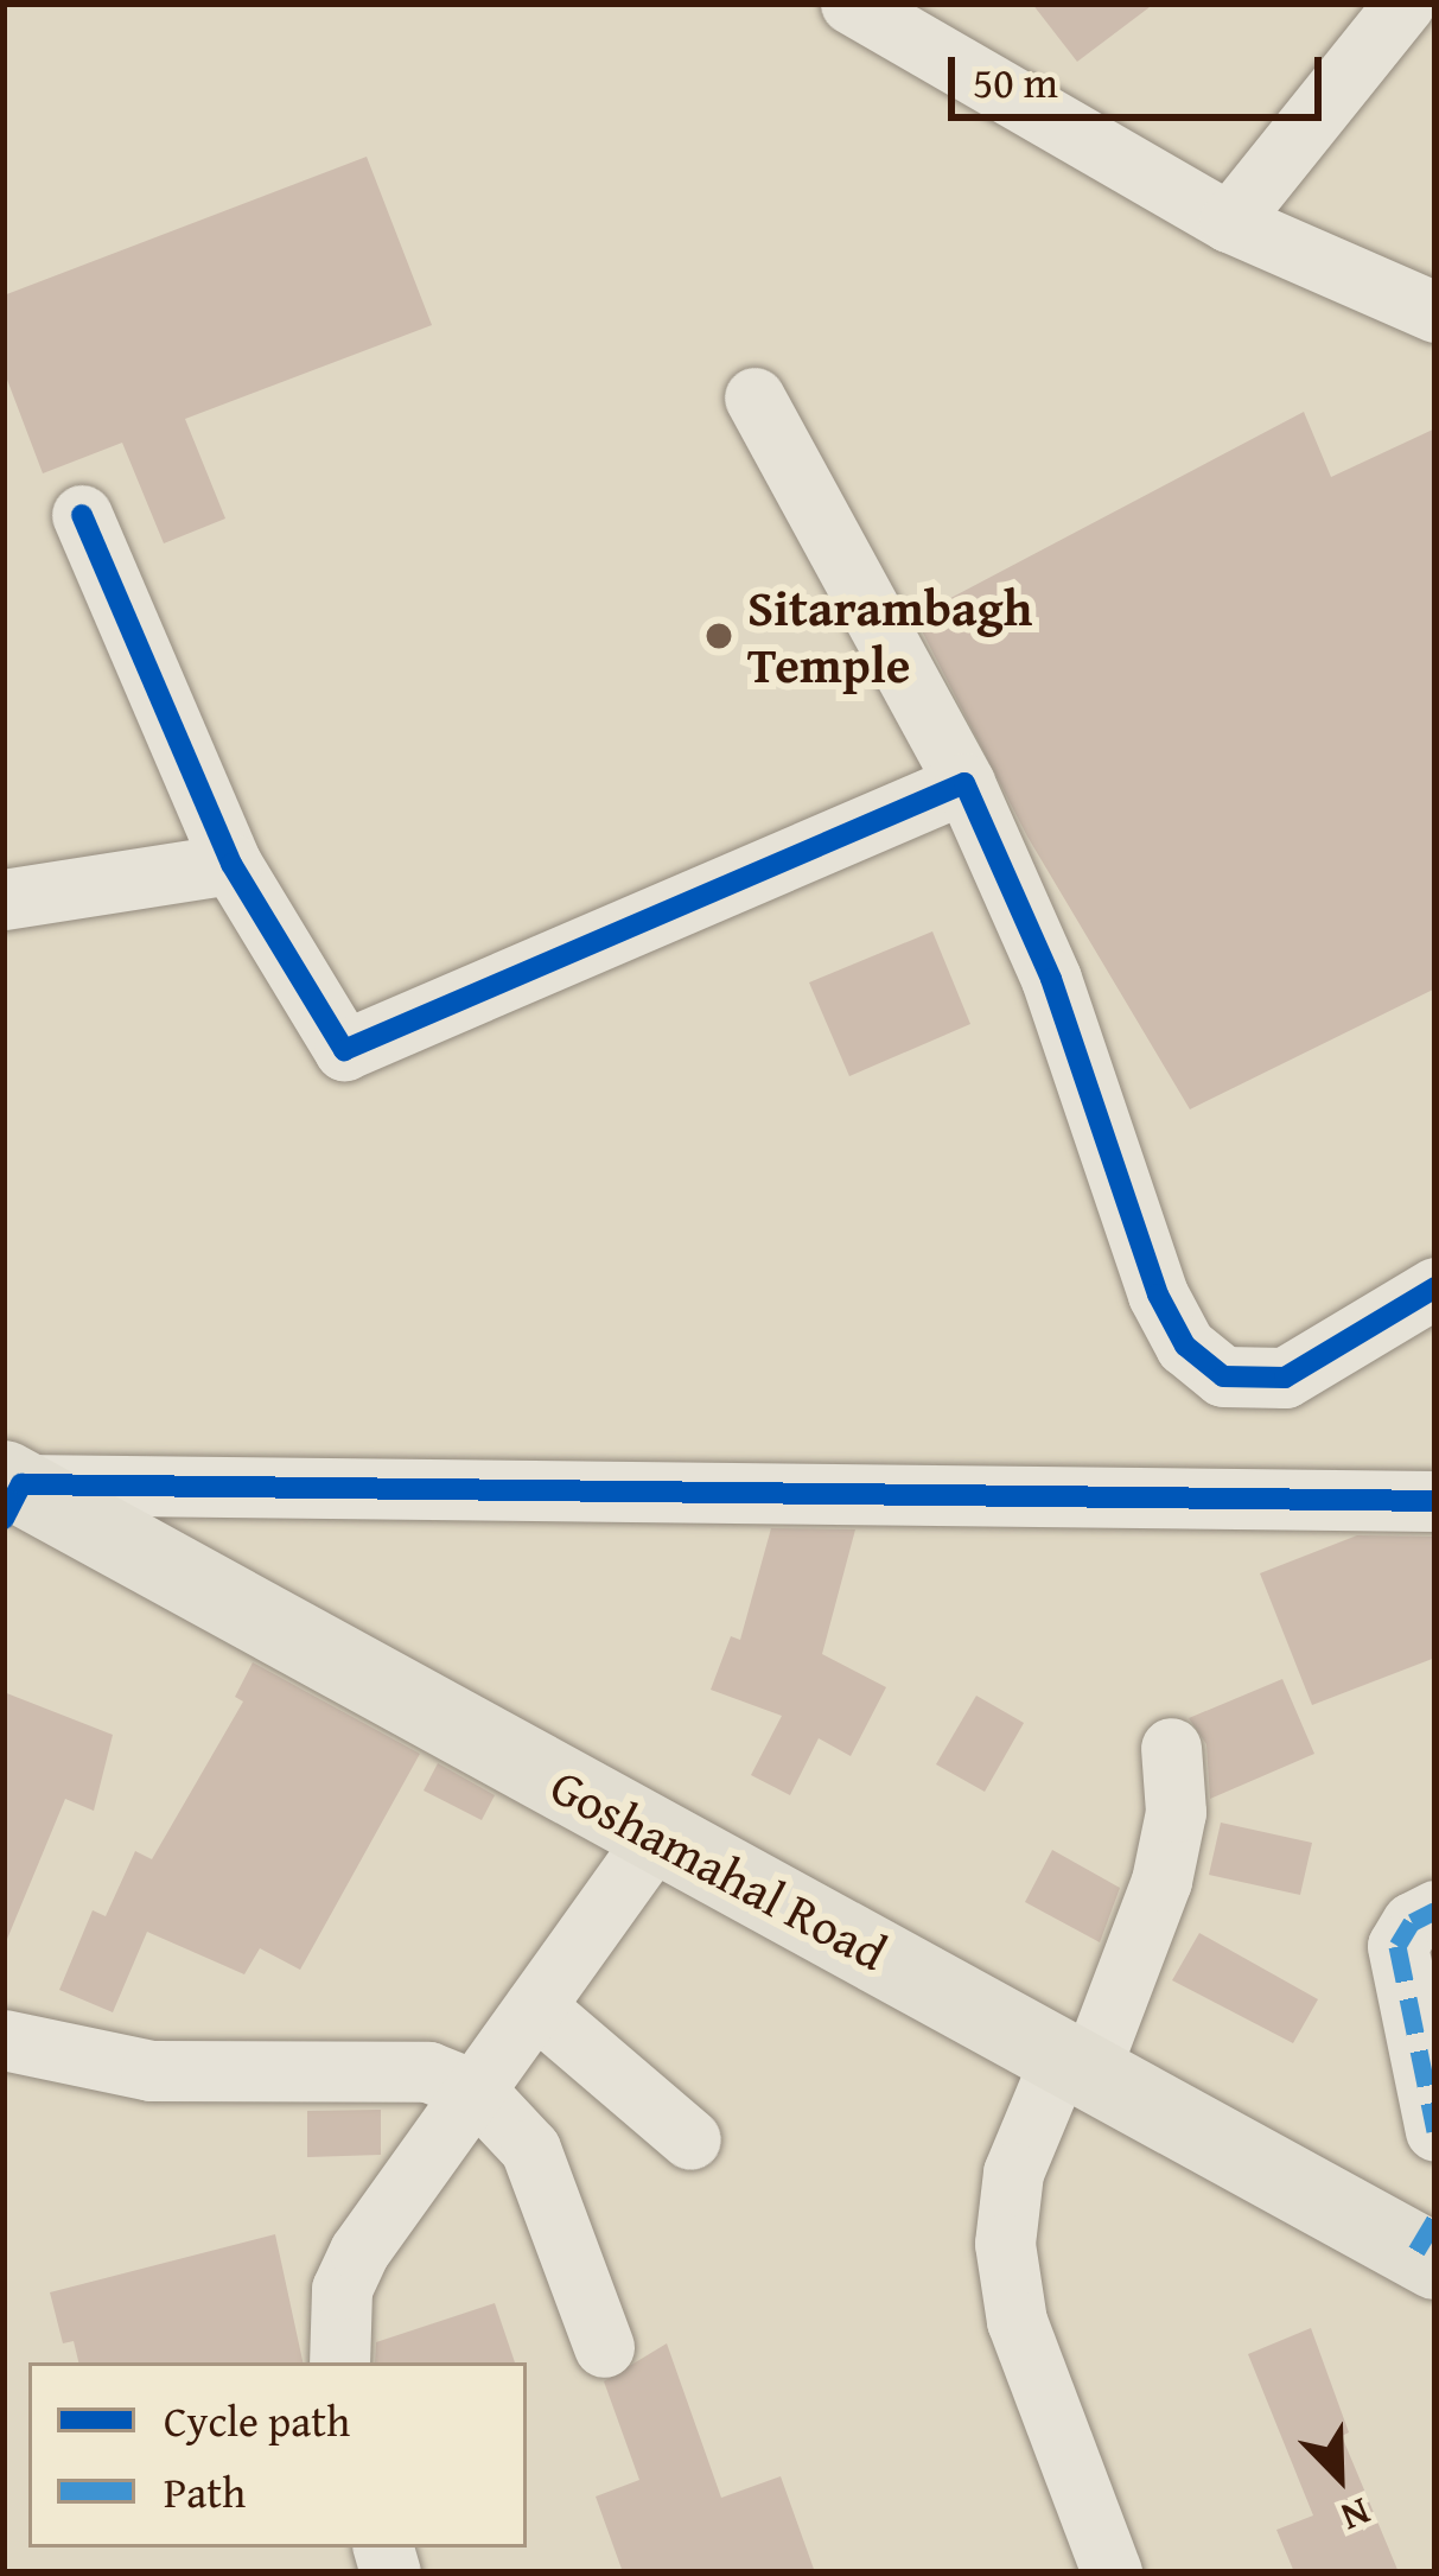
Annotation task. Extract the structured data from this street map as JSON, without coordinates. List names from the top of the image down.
{
  "streets": {
    "main road": ["Goshamahal Road"]
  },
  "places": ["Sitarambagh Temple"],
  "legend": ["Cycle path", "Path"],
  "scale_bar": "50 m",
  "north": "bottom right"
}
